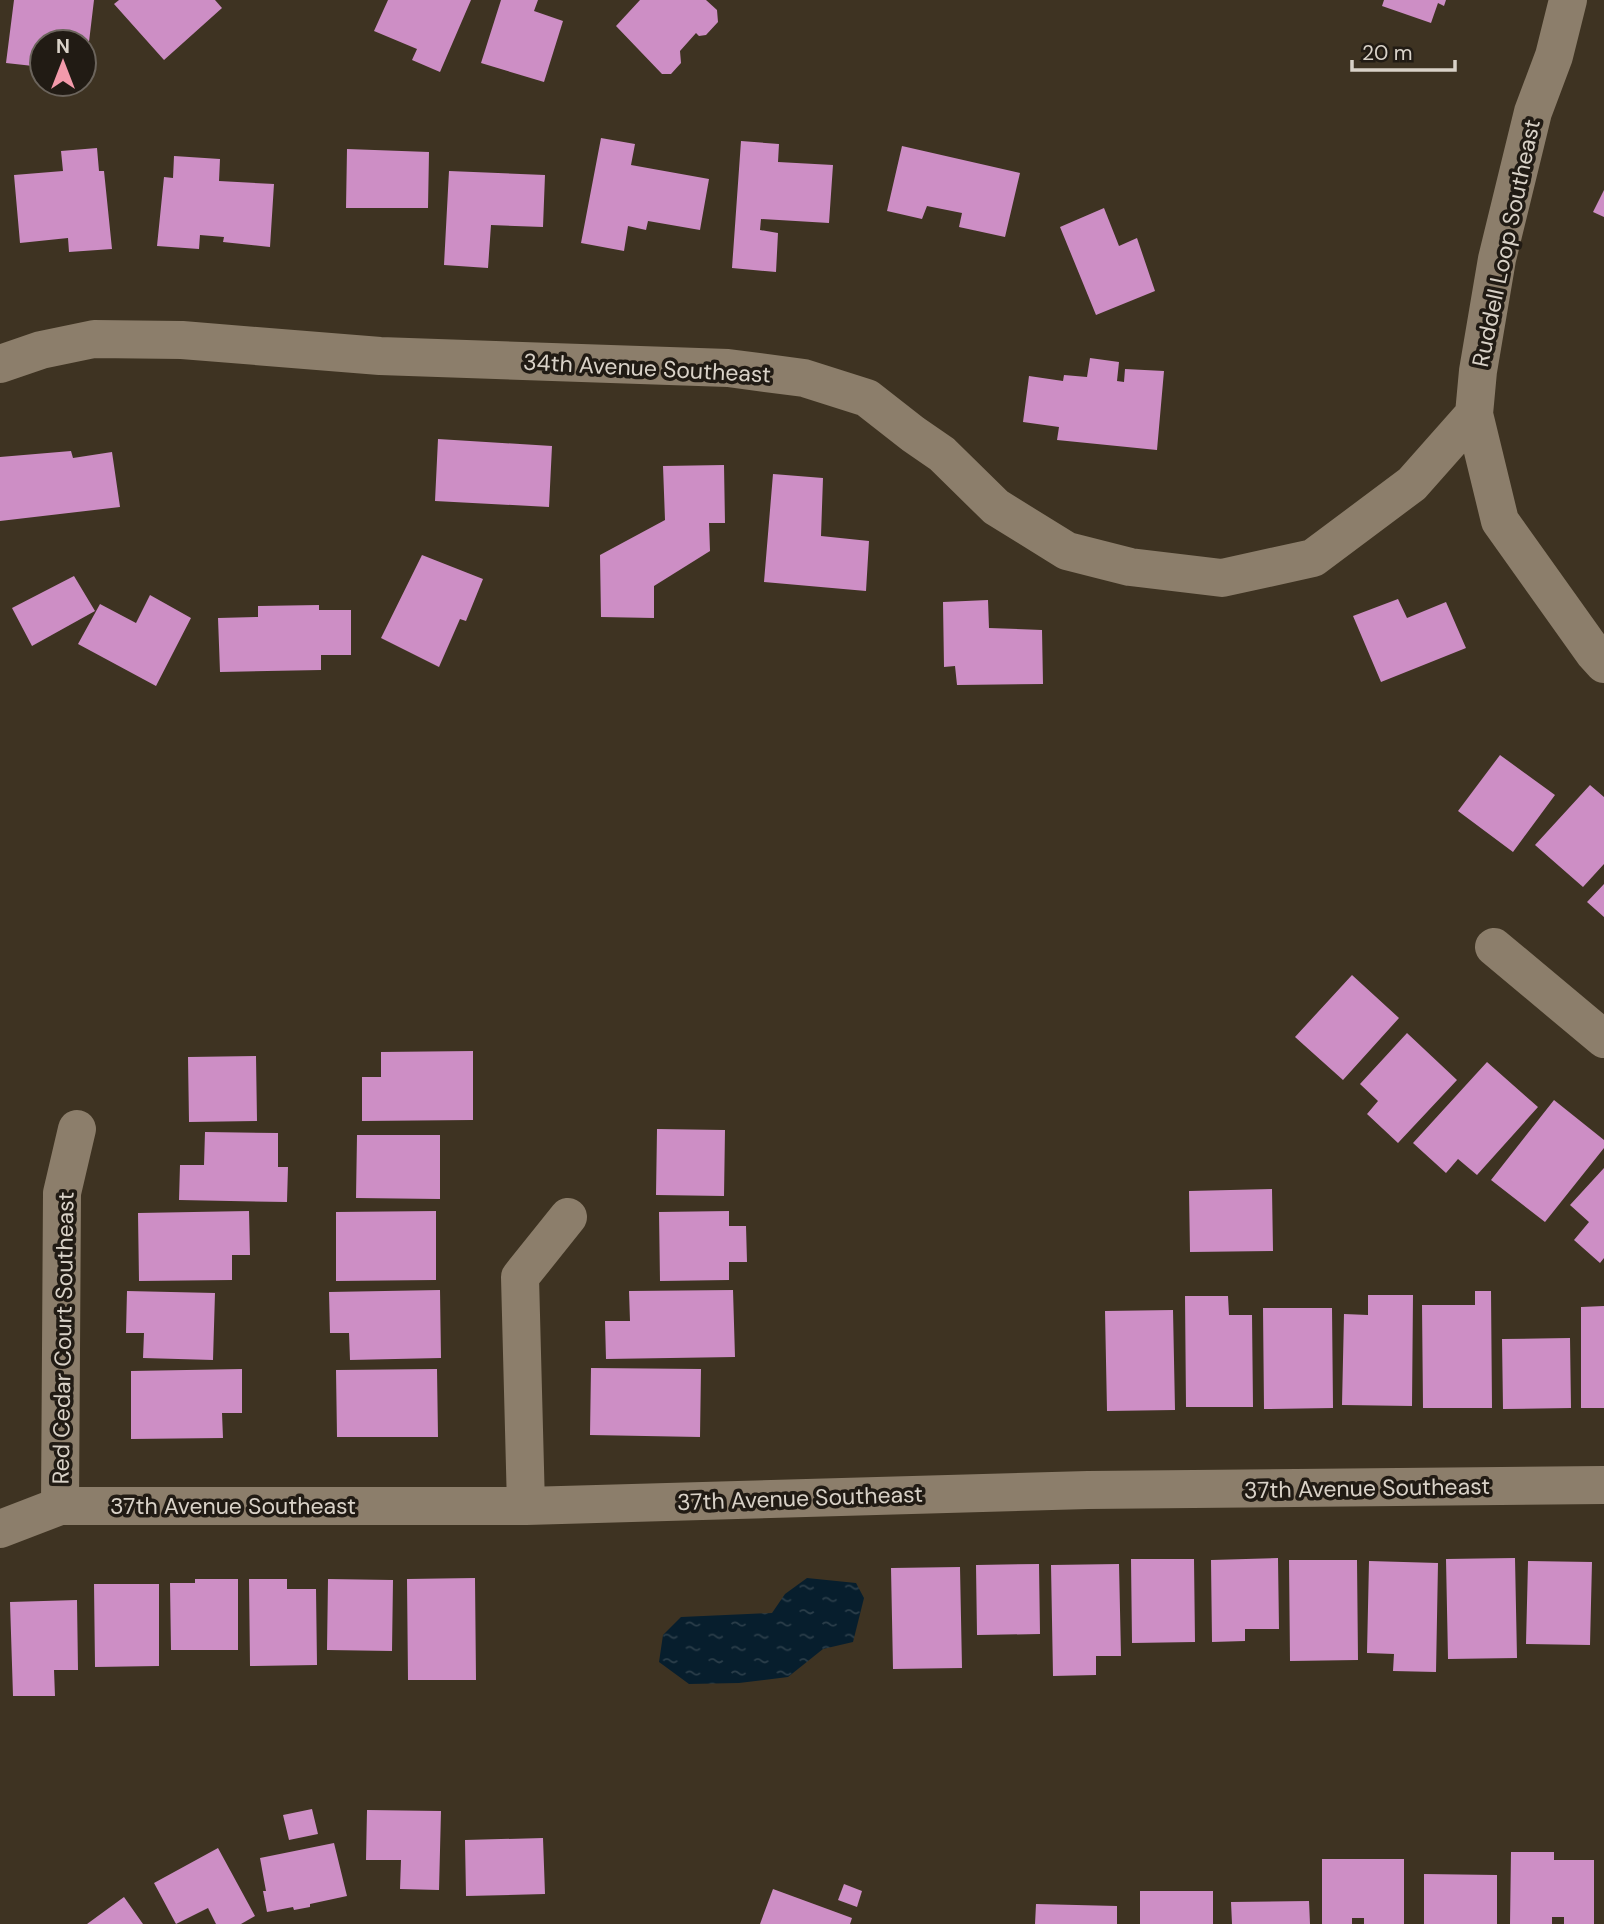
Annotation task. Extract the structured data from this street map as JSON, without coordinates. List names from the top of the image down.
{
  "streets": {
    "street": [
      "Ruddell Loop Southeast",
      "34th Avenue Southeast",
      "Red Cedar Court Southeast",
      "37th Avenue Southeast"
    ]
  },
  "crossings": [
    ["Ruddell Loop Southeast", "34th Avenue Southeast"],
    ["Red Cedar Court Southeast", "37th Avenue Southeast"]
  ],
  "scale_bar": "20 m",
  "north": "top"
}
